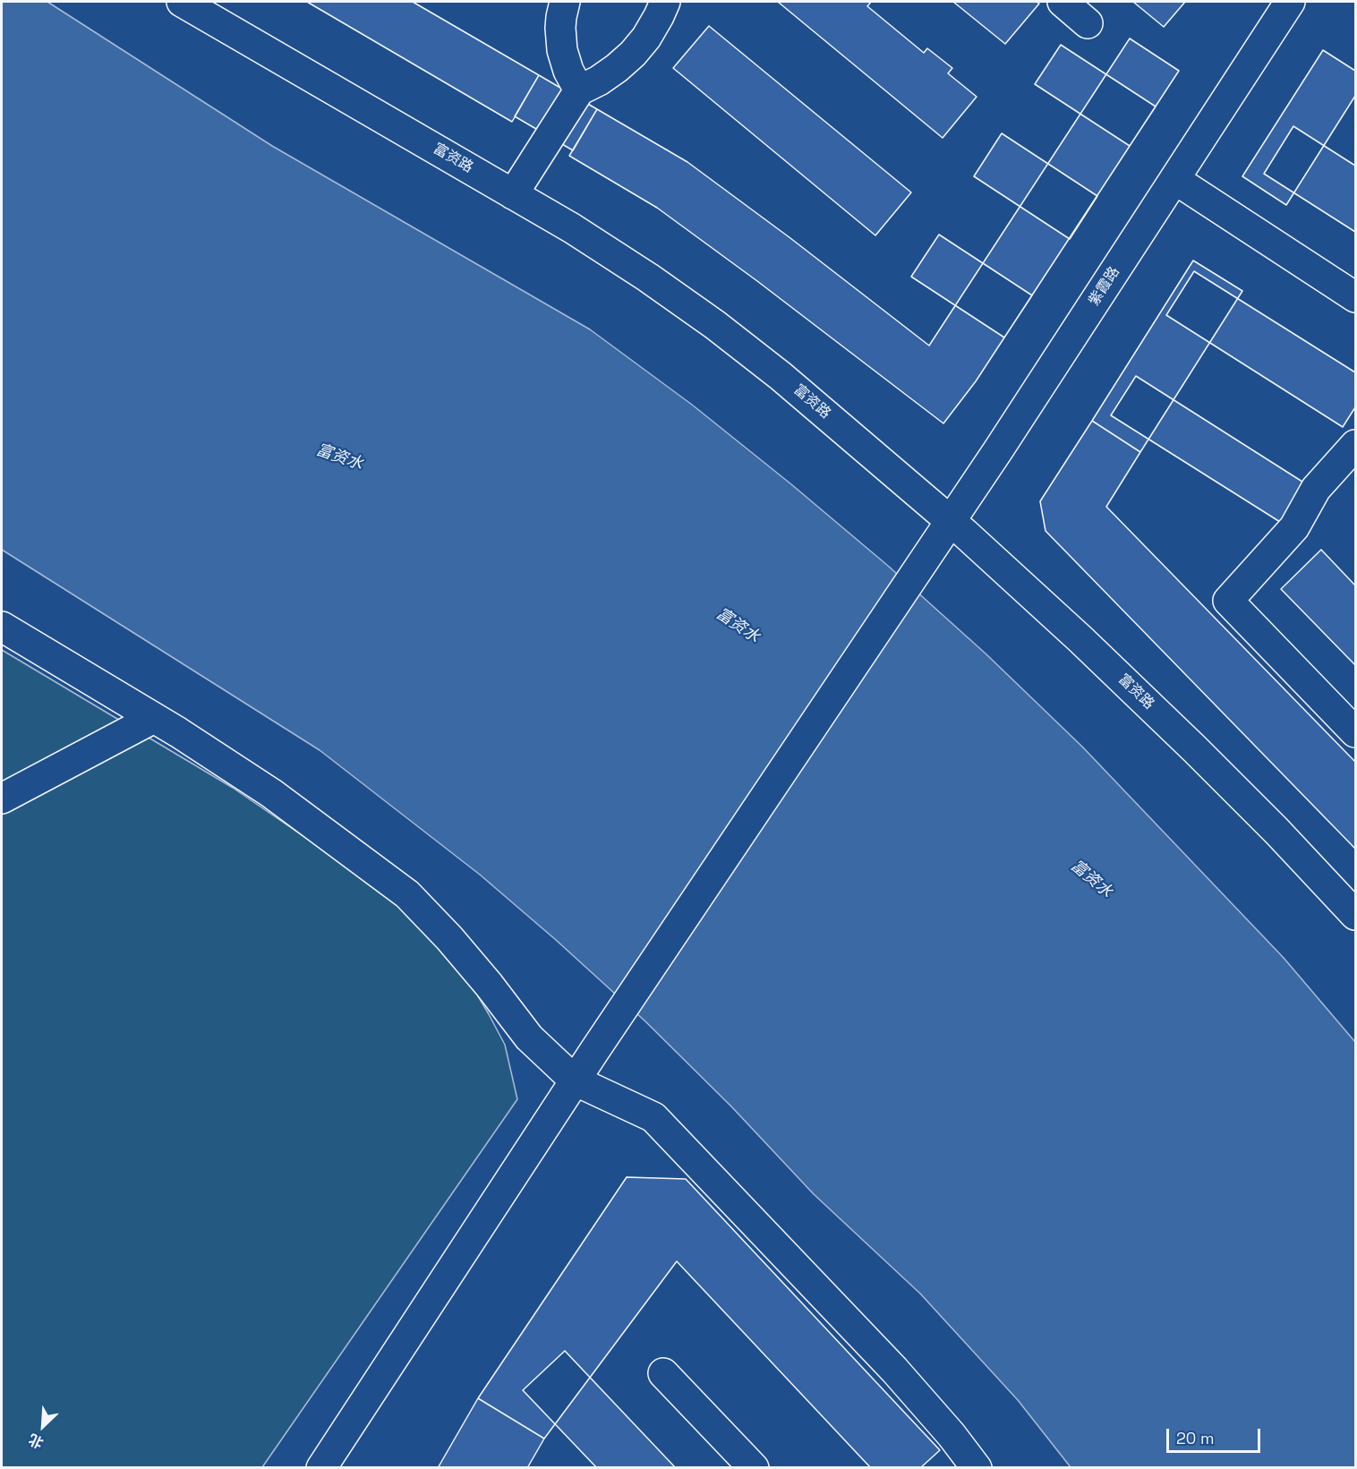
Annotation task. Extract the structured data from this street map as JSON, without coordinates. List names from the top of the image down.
{
  "streets": {
    "street": ["富资路", "紫霞路"]
  },
  "crossings": [
    ["富资路", "紫霞路"]
  ],
  "water": ["富资水"],
  "scale_bar": "20 m",
  "north": "bottom left"
}
